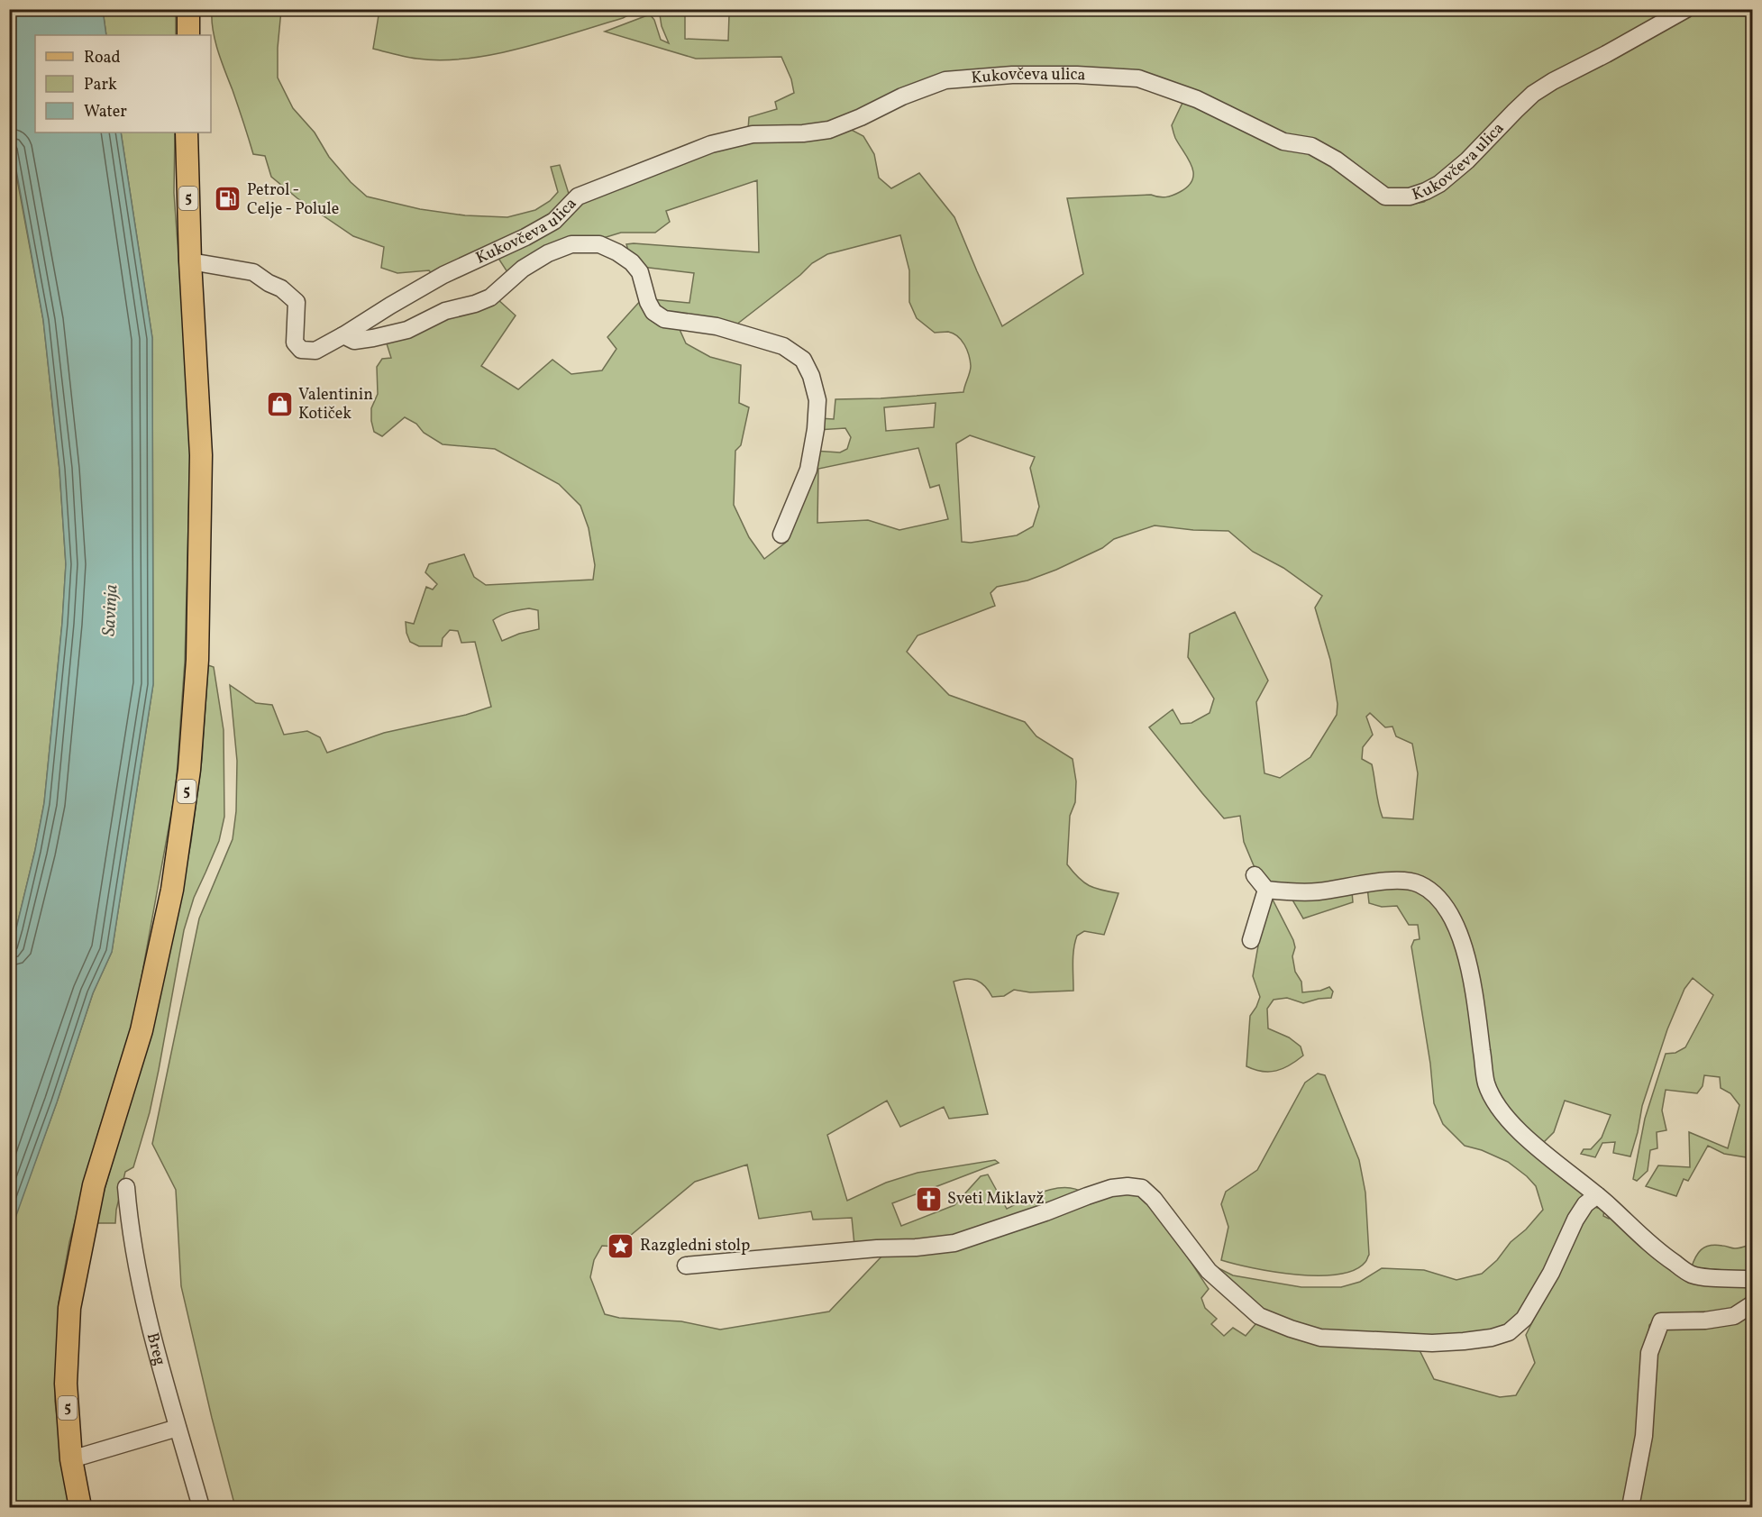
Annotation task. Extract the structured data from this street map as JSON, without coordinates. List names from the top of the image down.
{
  "streets": {
    "main road": ["5"],
    "street": ["Kukovčeva ulica", "Breg"]
  },
  "crossings": [
    ["Kukovčeva ulica", "5"]
  ],
  "water": ["Savinja"],
  "places": {
    "fuel station": ["Petrol - Celje - Polule"],
    "shop": ["Valentinin Kotiček"],
    "church": ["Sveti Miklavž"],
    "place": ["Razgledni stolp"]
  },
  "legend": ["Road", "Park", "Water"]
}
